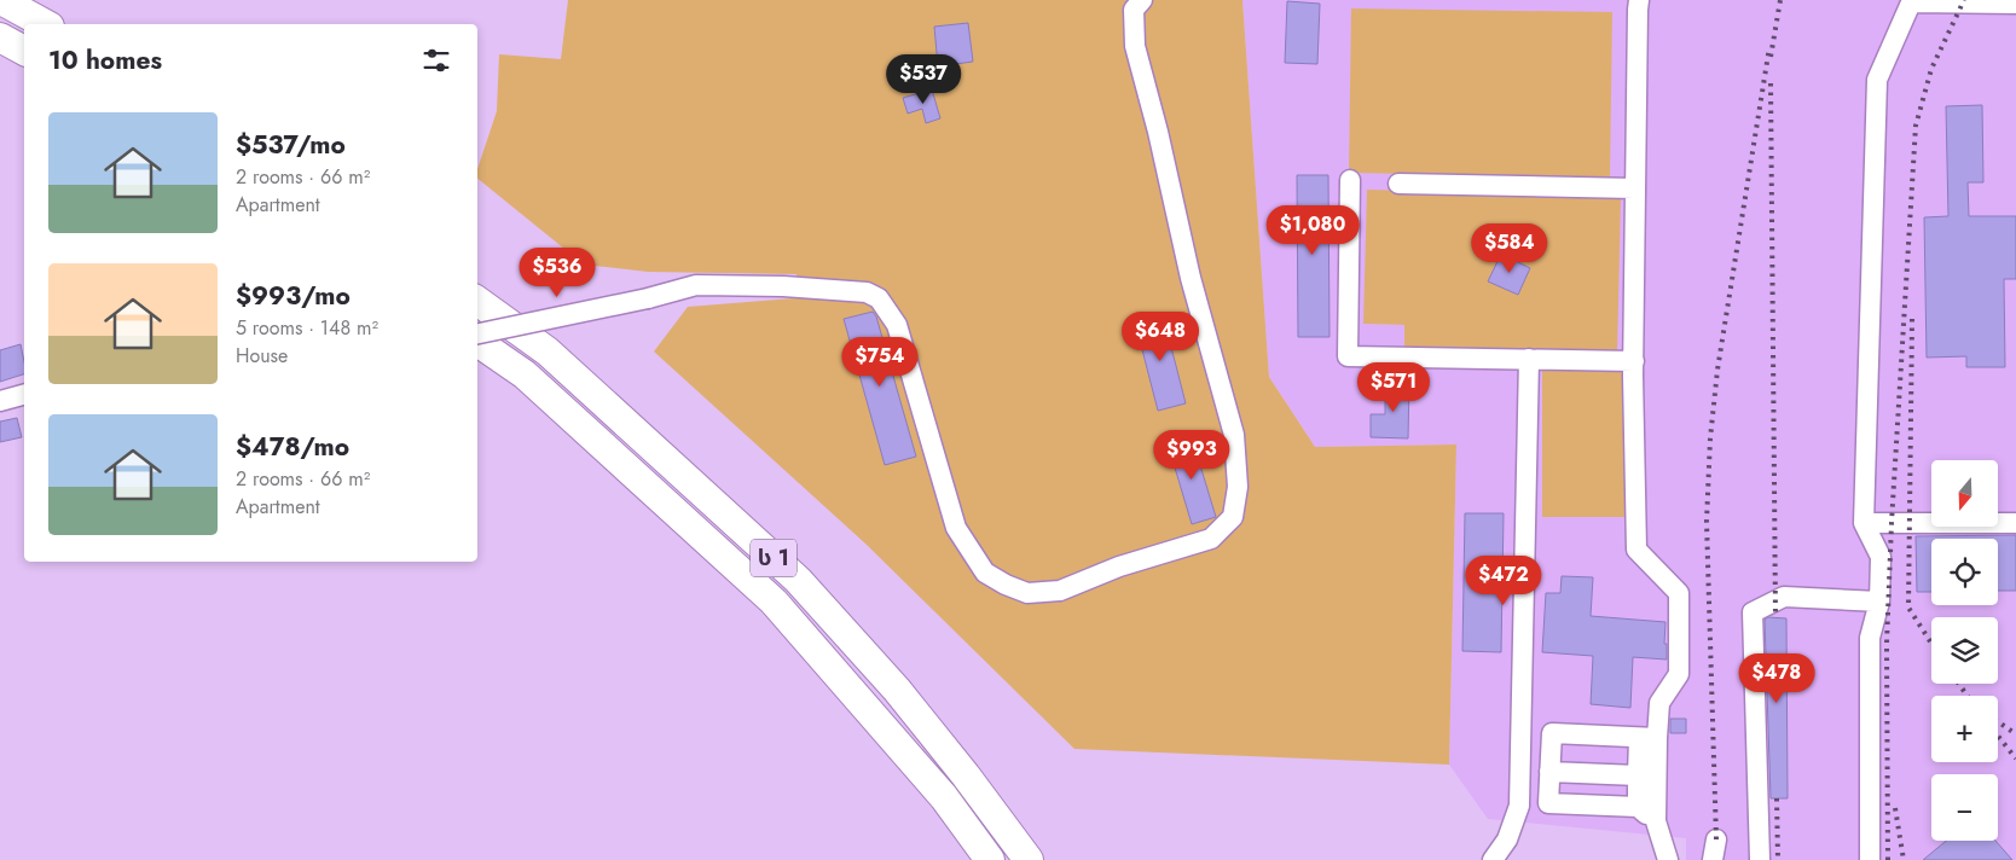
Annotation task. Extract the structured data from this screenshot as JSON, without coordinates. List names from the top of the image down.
{
  "streets": {
    "highway": ["ს 1"]
  },
  "north": "bottom",
  "page": {
    "heading": "10 homes",
    "price": [
      "$537",
      "$1,080",
      "$584",
      "$536",
      "$648",
      "$754",
      "$571",
      "$993",
      "$472",
      "$478"
    ],
    "list": [
      {
        "name": "$537/mo",
        "note": "2 rooms · 66 m² · Apartment"
      },
      {
        "name": "$993/mo",
        "note": "5 rooms · 148 m² · House"
      },
      {
        "name": "$478/mo",
        "note": "2 rooms · 66 m² · Apartment"
      }
    ],
    "map_buttons": ["+", "−"]
  }
}
